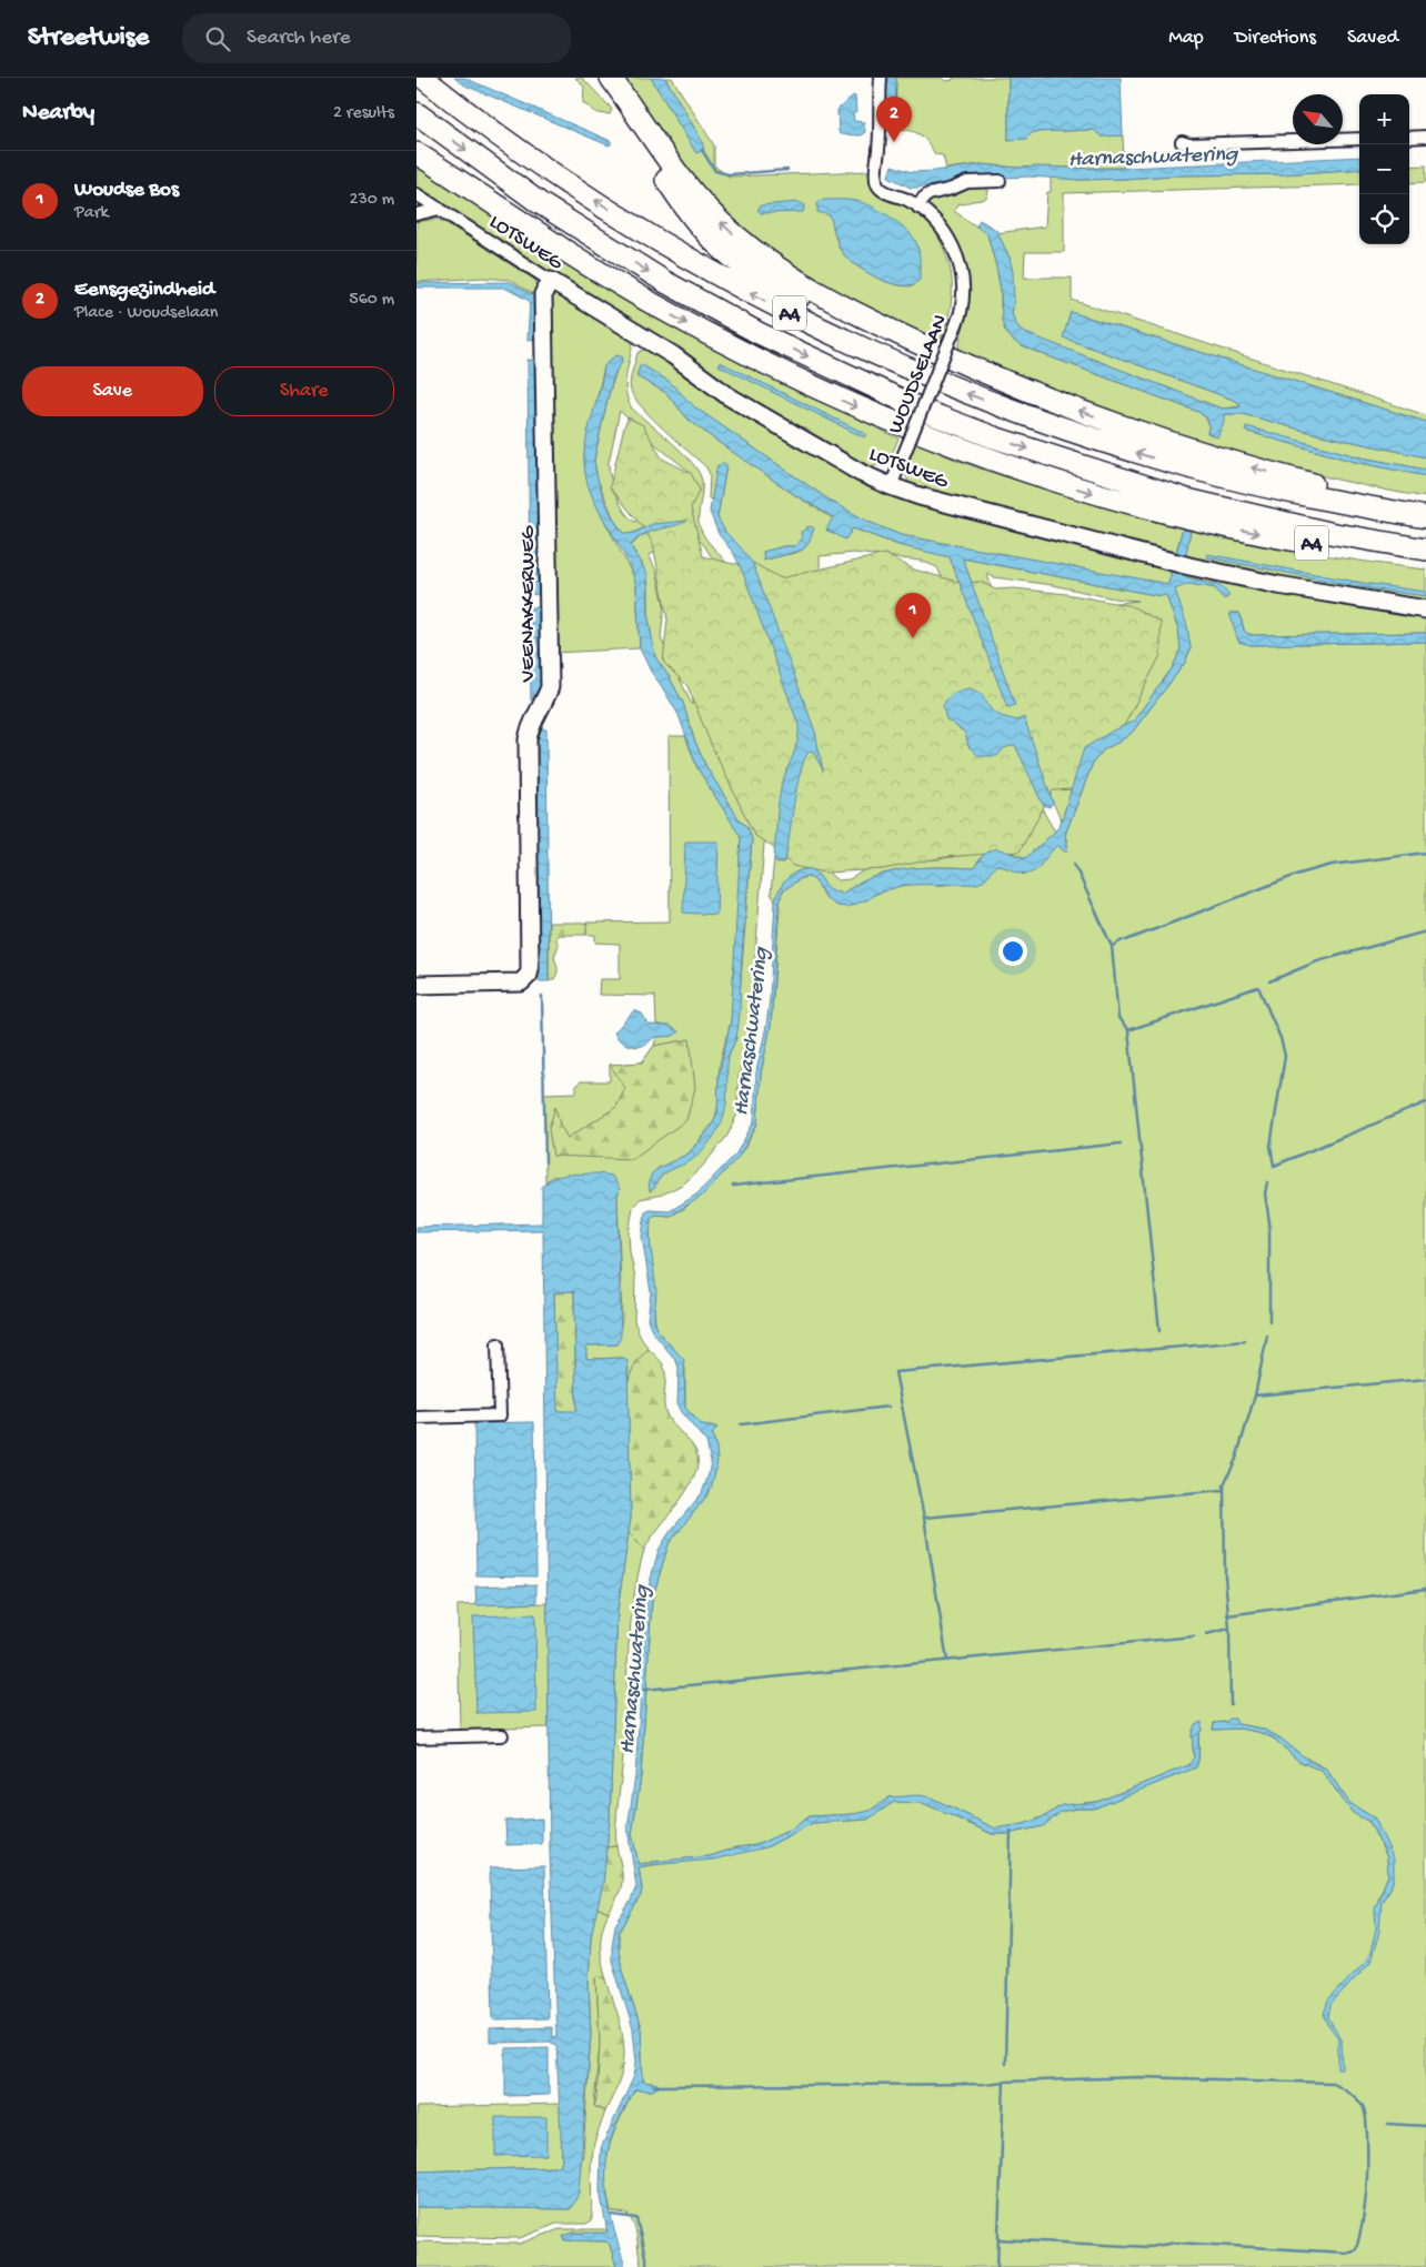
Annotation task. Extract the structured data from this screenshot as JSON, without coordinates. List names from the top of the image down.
{
  "streets": {
    "highway": ["A4"],
    "street": ["LOTSWEG", "WOUDSELAAN", "VEENAKKERWEG"]
  },
  "crossings": [
    ["LOTSWEG", "WOUDSELAAN"],
    ["LOTSWEG", "VEENAKKERWEG"]
  ],
  "water": ["Harnaschwatering"],
  "north": "top left",
  "page": {
    "header": "Streetwise",
    "search": "Search here",
    "nav": ["Map", "Directions", "Saved"],
    "heading": ["Nearby", "2 results"],
    "map_buttons": ["+", "−"],
    "pins": ["2", "1"],
    "list": [
      {
        "mark": "1",
        "name": "Woudse Bos",
        "note": "Park",
        "value": "230 m"
      },
      {
        "mark": "2",
        "name": "Eensgezindheid",
        "note": "Place · Woudselaan",
        "value": "560 m"
      }
    ],
    "buttons": ["Save", "Share"]
  }
}
